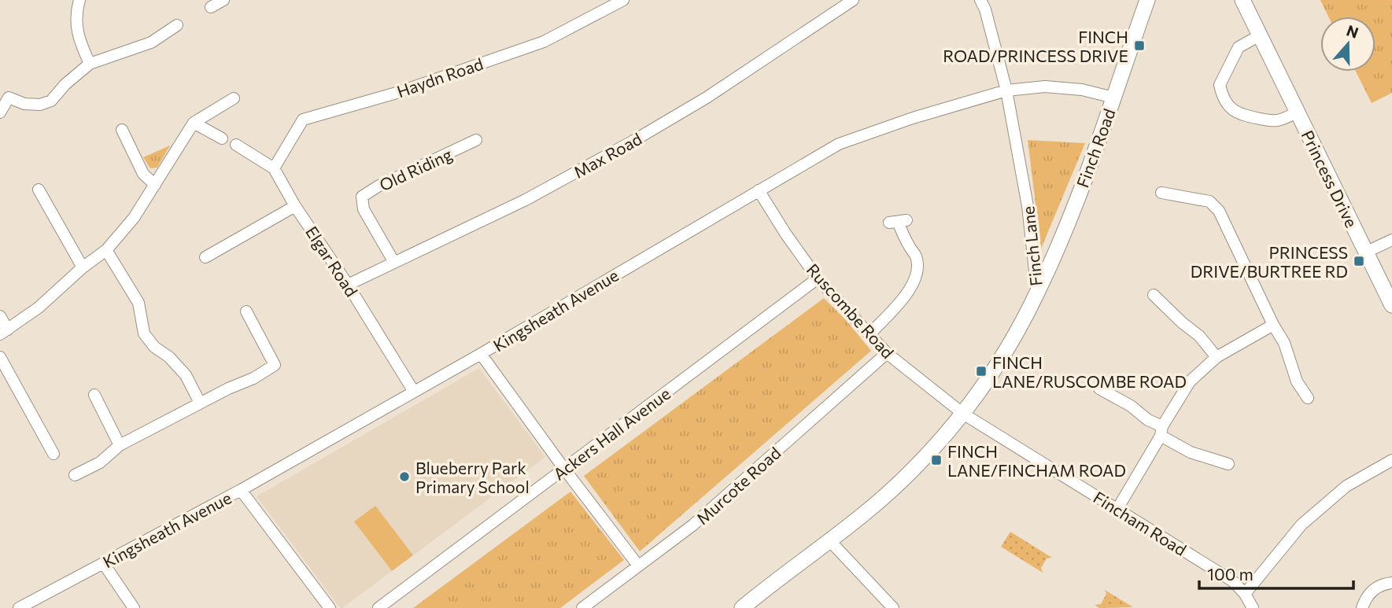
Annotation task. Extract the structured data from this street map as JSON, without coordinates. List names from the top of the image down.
{
  "streets": {
    "street": [
      "Haydn Road",
      "Finch Road",
      "Max Road",
      "Old Riding",
      "Princess Drive",
      "Finch Lane",
      "Elgar Road",
      "Kingsheath Avenue",
      "Ruscombe Road",
      "Ackers Hall Avenue",
      "Murcote Road",
      "Fincham Road"
    ]
  },
  "crossings": [
    ["Haydn Road", "Elgar Road"],
    ["Finch Road", "Finch Lane"],
    ["Finch Road", "Kingsheath Avenue"],
    ["Max Road", "Old Riding"],
    ["Max Road", "Elgar Road"],
    ["Finch Lane", "Kingsheath Avenue"],
    ["Finch Lane", "Ruscombe Road"],
    ["Finch Lane", "Fincham Road"],
    ["Elgar Road", "Kingsheath Avenue"],
    ["Kingsheath Avenue", "Ruscombe Road"],
    ["Ruscombe Road", "Ackers Hall Avenue"],
    ["Ruscombe Road", "Murcote Road"],
    ["Ruscombe Road", "Fincham Road"]
  ],
  "places": {
    "transit": [
      "FINCH ROAD/PRINCESS DRIVE",
      "PRINCESS DRIVE/BURTREE RD",
      "FINCH LANE/RUSCOMBE ROAD",
      "FINCH LANE/FINCHAM ROAD"
    ],
    "other": ["Blueberry Park Primary School"]
  },
  "scale_bar": "100 m",
  "north": "top"
}
